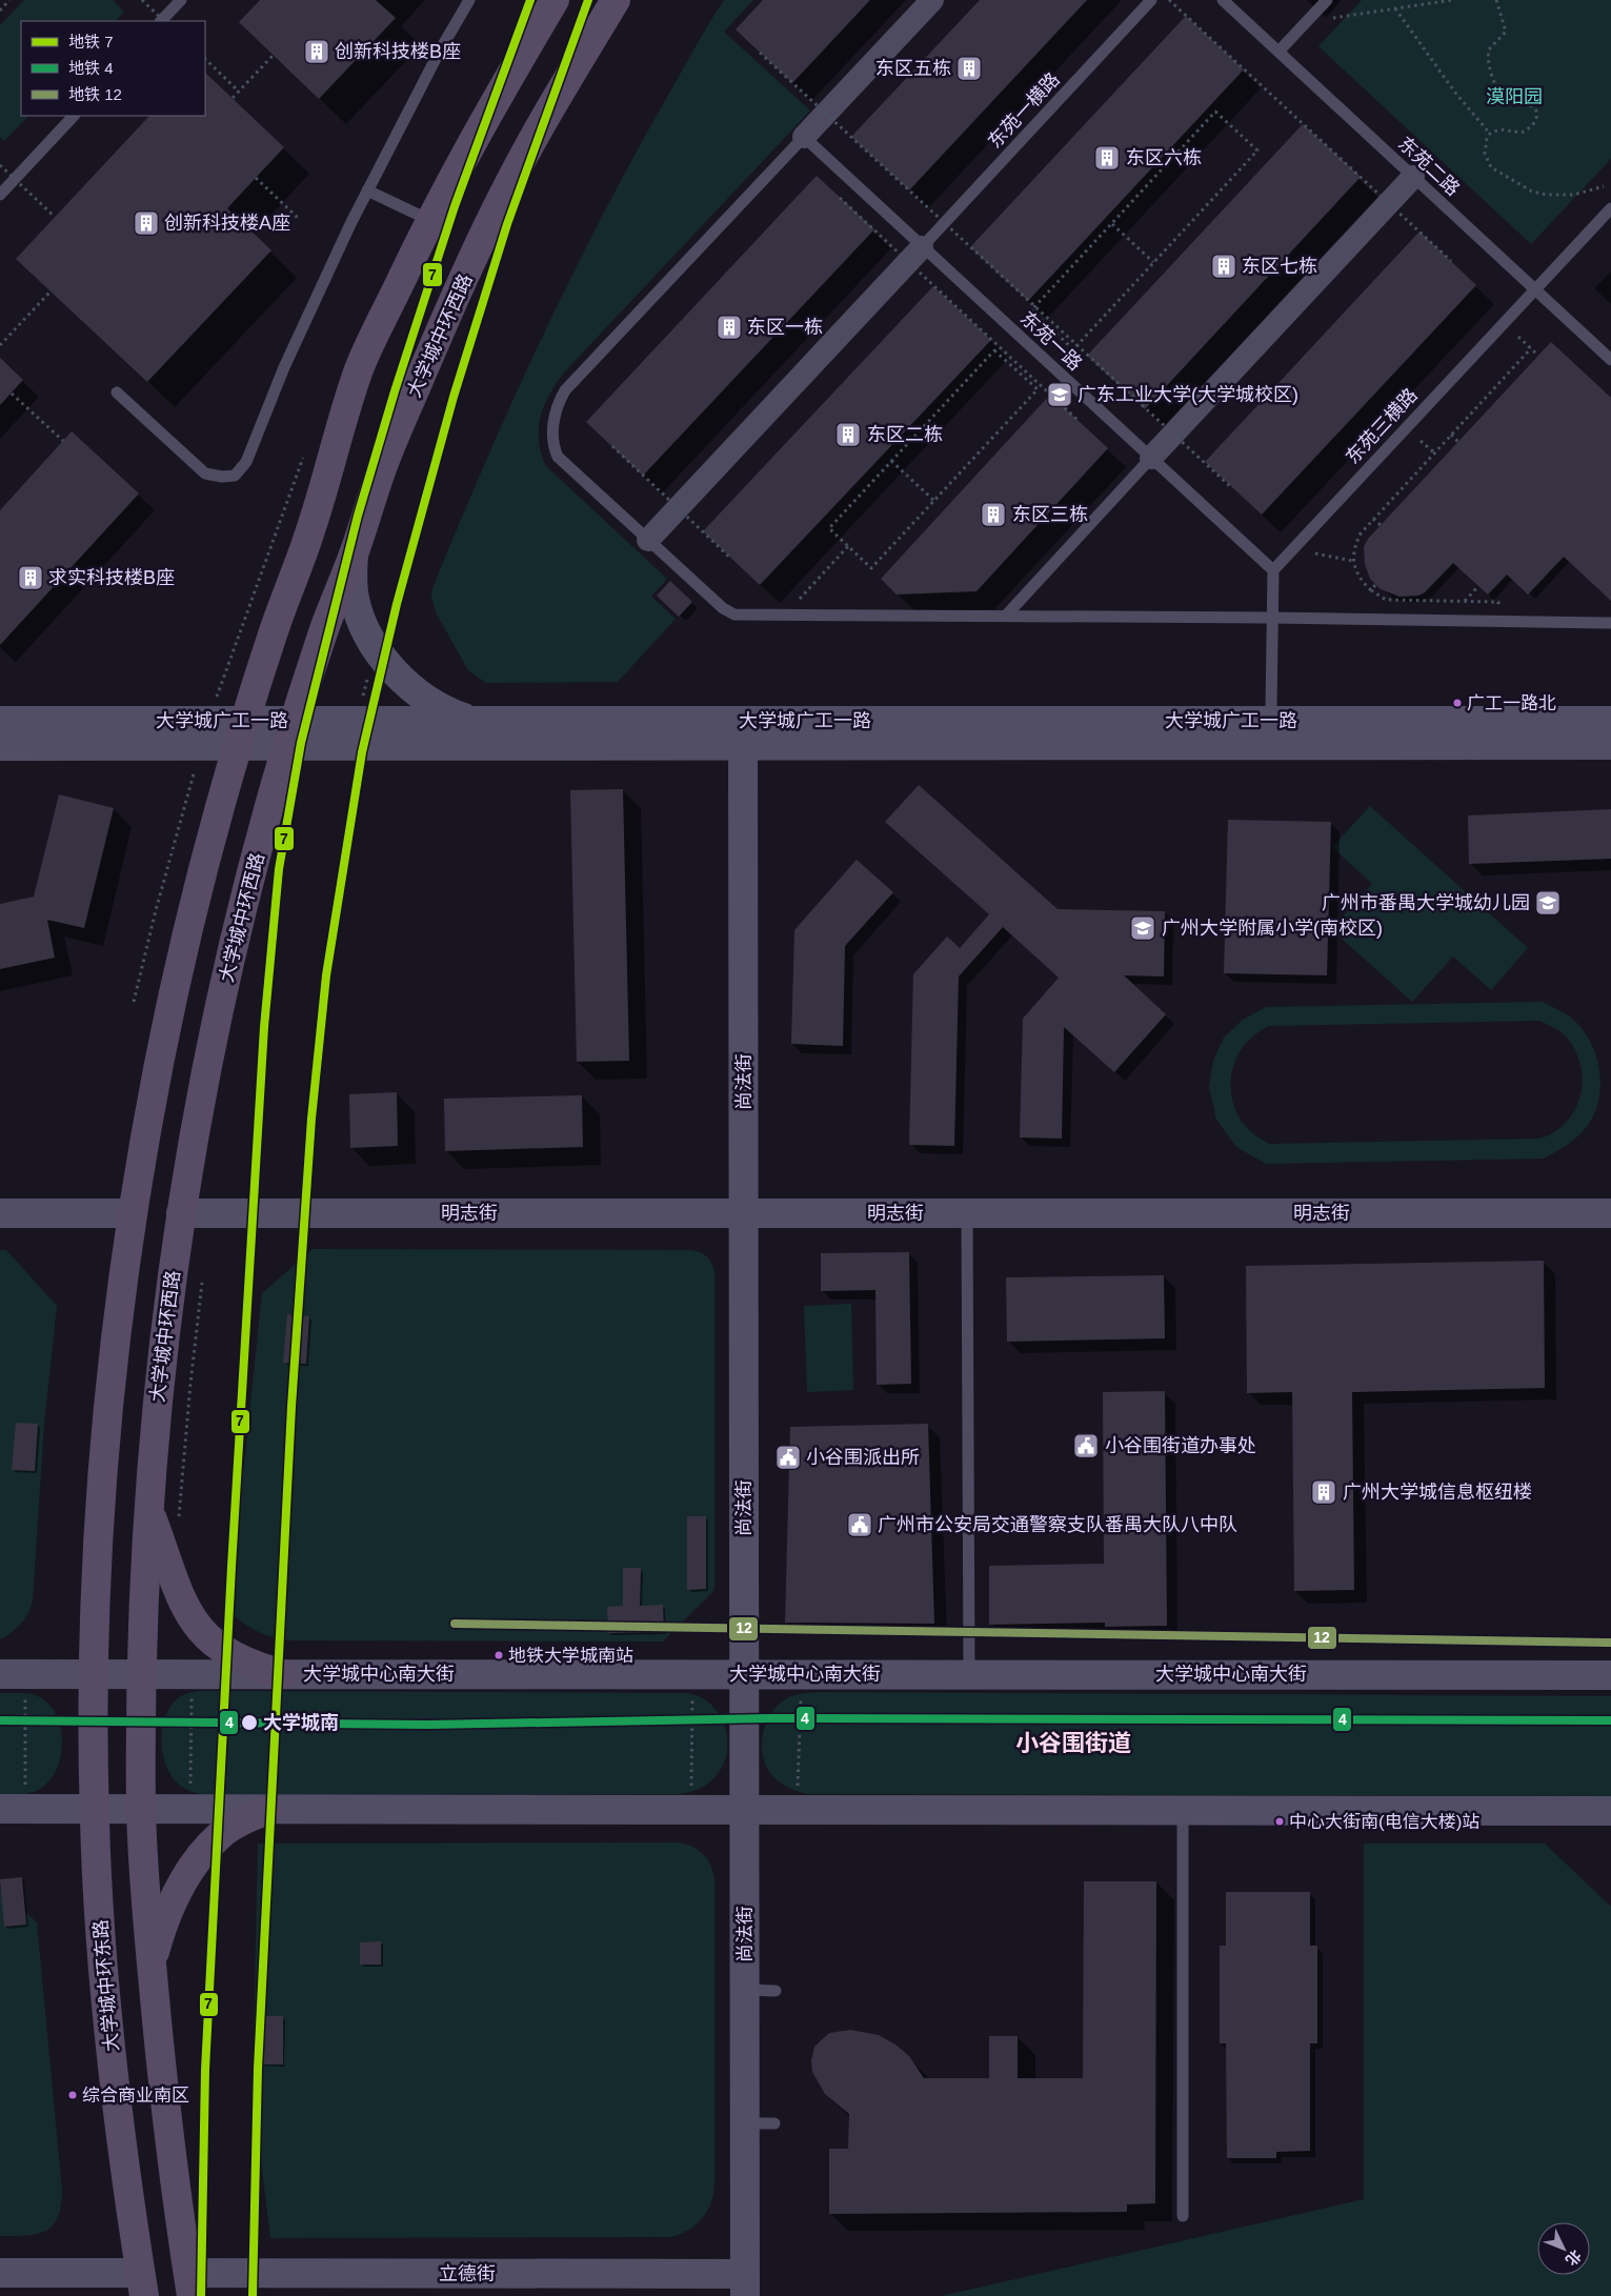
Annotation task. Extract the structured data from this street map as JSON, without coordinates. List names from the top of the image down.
{
  "streets": {
    "main road": [
      "大学城中环西路",
      "大学城广工一路",
      "尚法街",
      "明志街",
      "大学城中心南大街",
      "大学城中环东路",
      "立德街"
    ],
    "lane": [
      "东苑一横路",
      "东苑二路",
      "东苑一路",
      "东苑三横路"
    ]
  },
  "crossings": [
    ["东苑一横路", "东苑一路"],
    ["东苑二路", "东苑三横路"],
    ["大学城中环西路", "大学城广工一路"],
    ["大学城中环西路", "明志街"],
    ["大学城中环西路", "大学城中心南大街"],
    ["东苑一路", "东苑三横路"],
    ["大学城广工一路", "尚法街"],
    ["尚法街", "明志街"],
    ["尚法街", "大学城中心南大街"],
    ["尚法街", "立德街"],
    ["大学城中心南大街", "大学城中环东路"]
  ],
  "districts": ["小谷围街道"],
  "parks": ["漠阳园"],
  "places": {
    "building": [
      "创新科技楼B座",
      "东区五栋",
      "东区六栋",
      "创新科技楼A座",
      "东区七栋",
      "东区一栋",
      "东区二栋",
      "东区三栋",
      "求实科技楼B座",
      "广州大学城信息枢纽楼"
    ],
    "school or university": ["广东工业大学(大学城校区)", "广州市番禺大学城幼儿园", "广州大学附属小学(南校区)"],
    "other": [
      "广工一路北",
      "地铁大学城南站",
      "大学城南",
      "中心大街南(电信大楼)站",
      "综合商业南区"
    ],
    "public building": ["小谷围街道办事处", "小谷围派出所", "广州市公安局交通警察支队番禺大队八中队"]
  },
  "lines": ["metro line 7", "metro line 12", "metro line 4"],
  "legend": ["地铁 7", "地铁 4", "地铁 12"],
  "north": "bottom right"
}
